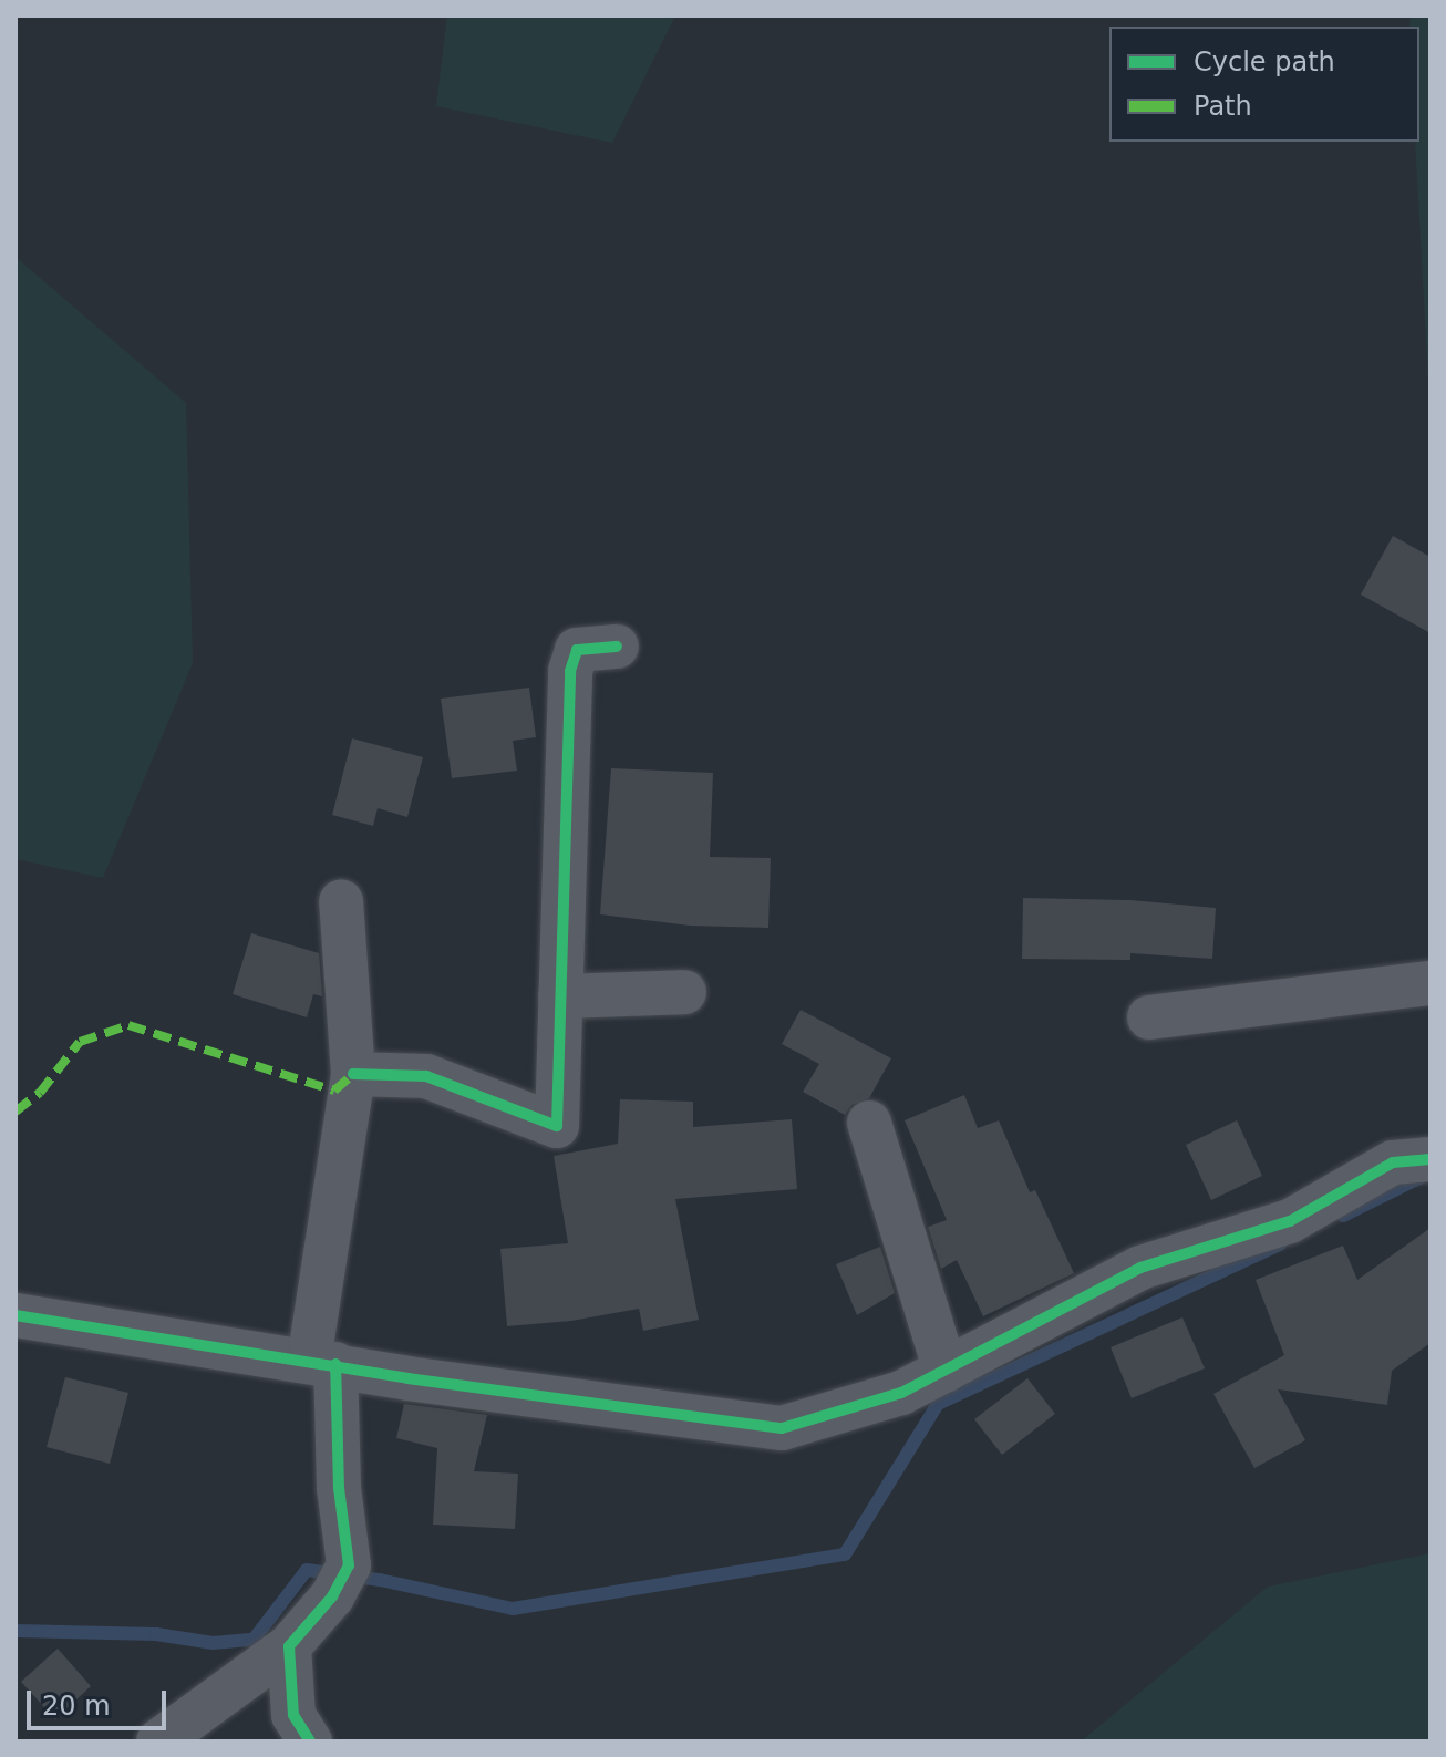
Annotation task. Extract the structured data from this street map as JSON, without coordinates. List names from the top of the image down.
{
  "legend": ["Cycle path", "Path"],
  "scale_bar": "20 m"
}
